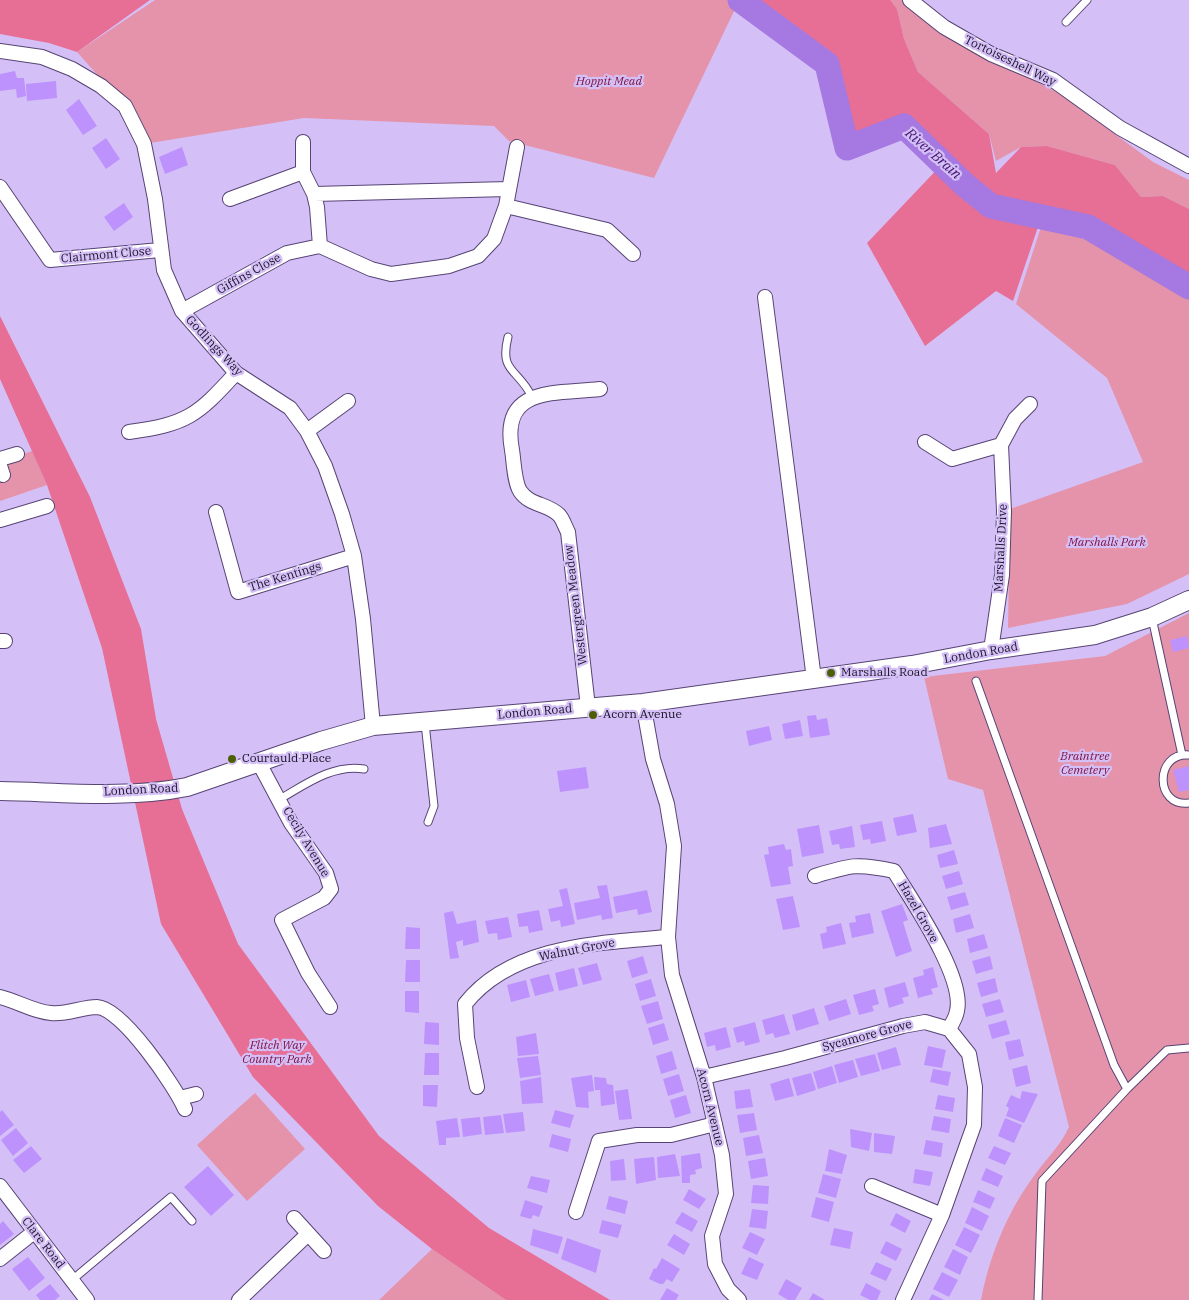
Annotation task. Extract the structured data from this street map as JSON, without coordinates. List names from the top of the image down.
{
  "streets": {
    "street": [
      "Tortoiseshell Way",
      "Clairmont Close",
      "Giffins Close",
      "Godlings Way",
      "Marshalls Drive",
      "The Kentings",
      "Westergreen Meadow",
      "London Road",
      "Cecily Avenue",
      "Hazel Grove",
      "Walnut Grove",
      "Sycamore Grove",
      "Acorn Avenue",
      "Clare Road"
    ]
  },
  "crossings": [
    ["Clairmont Close", "Godlings Way"],
    ["Giffins Close", "Godlings Way"],
    ["Godlings Way", "The Kentings"],
    ["Godlings Way", "London Road"],
    ["Marshalls Drive", "London Road"],
    ["Westergreen Meadow", "London Road"],
    ["London Road", "Cecily Avenue"],
    ["London Road", "Acorn Avenue"],
    ["Hazel Grove", "Sycamore Grove"],
    ["Walnut Grove", "Acorn Avenue"],
    ["Sycamore Grove", "Acorn Avenue"]
  ],
  "water": ["River Brain"],
  "parks": [
    "Hoppit Mead",
    "Marshalls Park",
    "Braintree Cemetery",
    "Flitch Way Country Park"
  ],
  "places": ["Marshalls Road", "Acorn Avenue", "Courtauld Place"]
}
